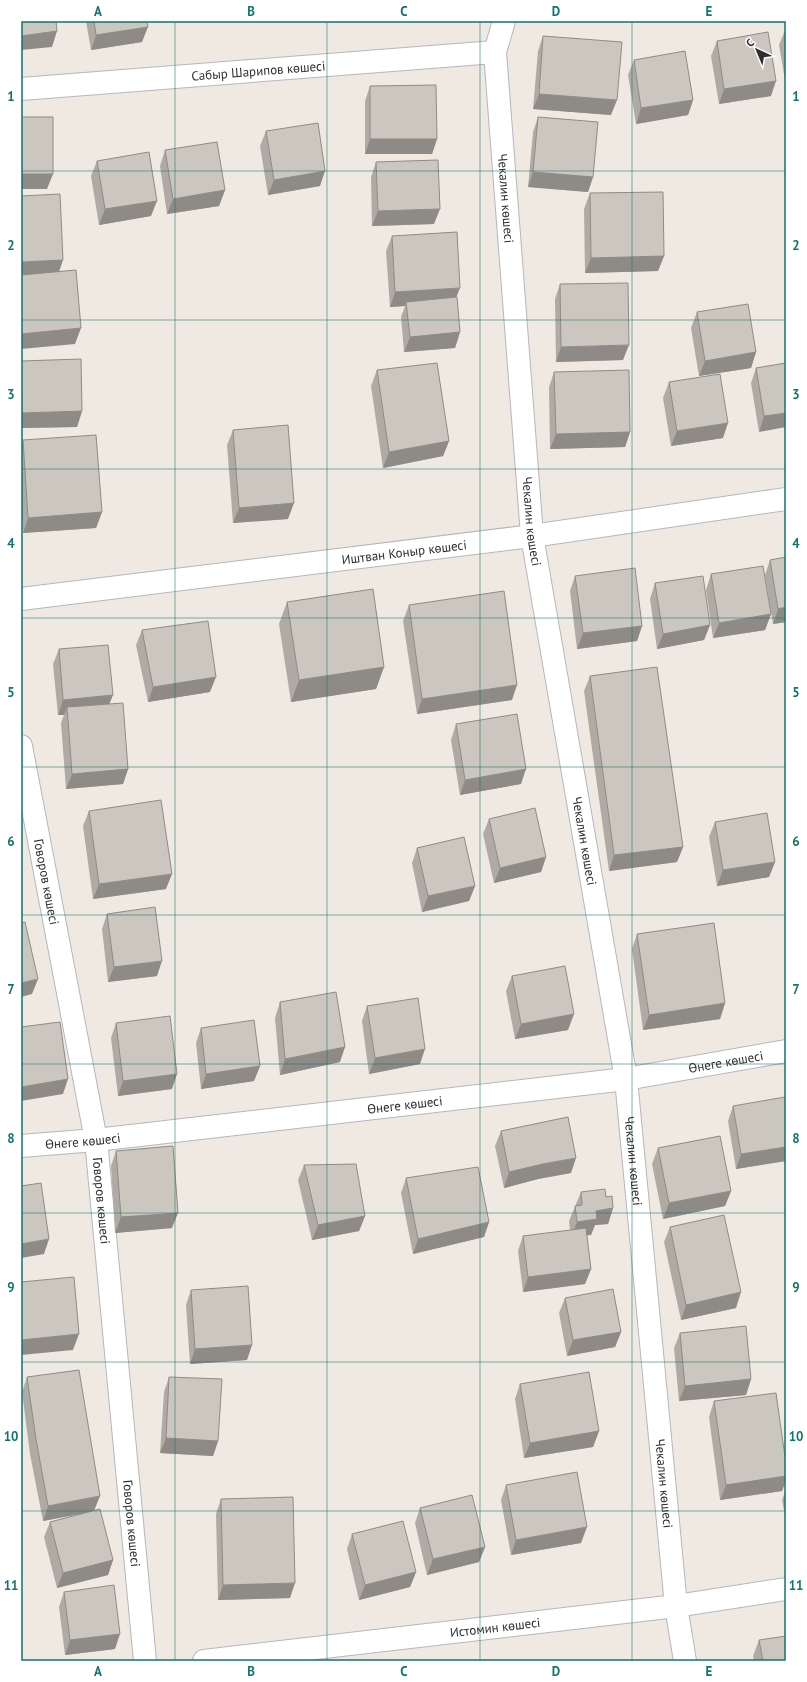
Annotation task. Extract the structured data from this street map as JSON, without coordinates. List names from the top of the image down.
{
  "streets": {
    "street": [
      "Сабыр Шарипов көшесі",
      "Чекалин көшесі",
      "Иштван Коныр көшесі",
      "Говоров көшесі",
      "Өнеге көшесі",
      "Истомин көшесі"
    ]
  },
  "crossings": [
    ["Сабыр Шарипов көшесі", "Чекалин көшесі"],
    ["Чекалин көшесі", "Иштван Коныр көшесі"],
    ["Чекалин көшесі", "Өнеге көшесі"],
    ["Чекалин көшесі", "Истомин көшесі"],
    ["Говоров көшесі", "Өнеге көшесі"]
  ],
  "north": "top left",
  "grid": {
    "columns": [
      "A",
      "B",
      "C",
      "D",
      "E"
    ],
    "rows": [
      "1",
      "2",
      "3",
      "4",
      "5",
      "6",
      "7",
      "8",
      "9",
      "10",
      "11"
    ]
  }
}
